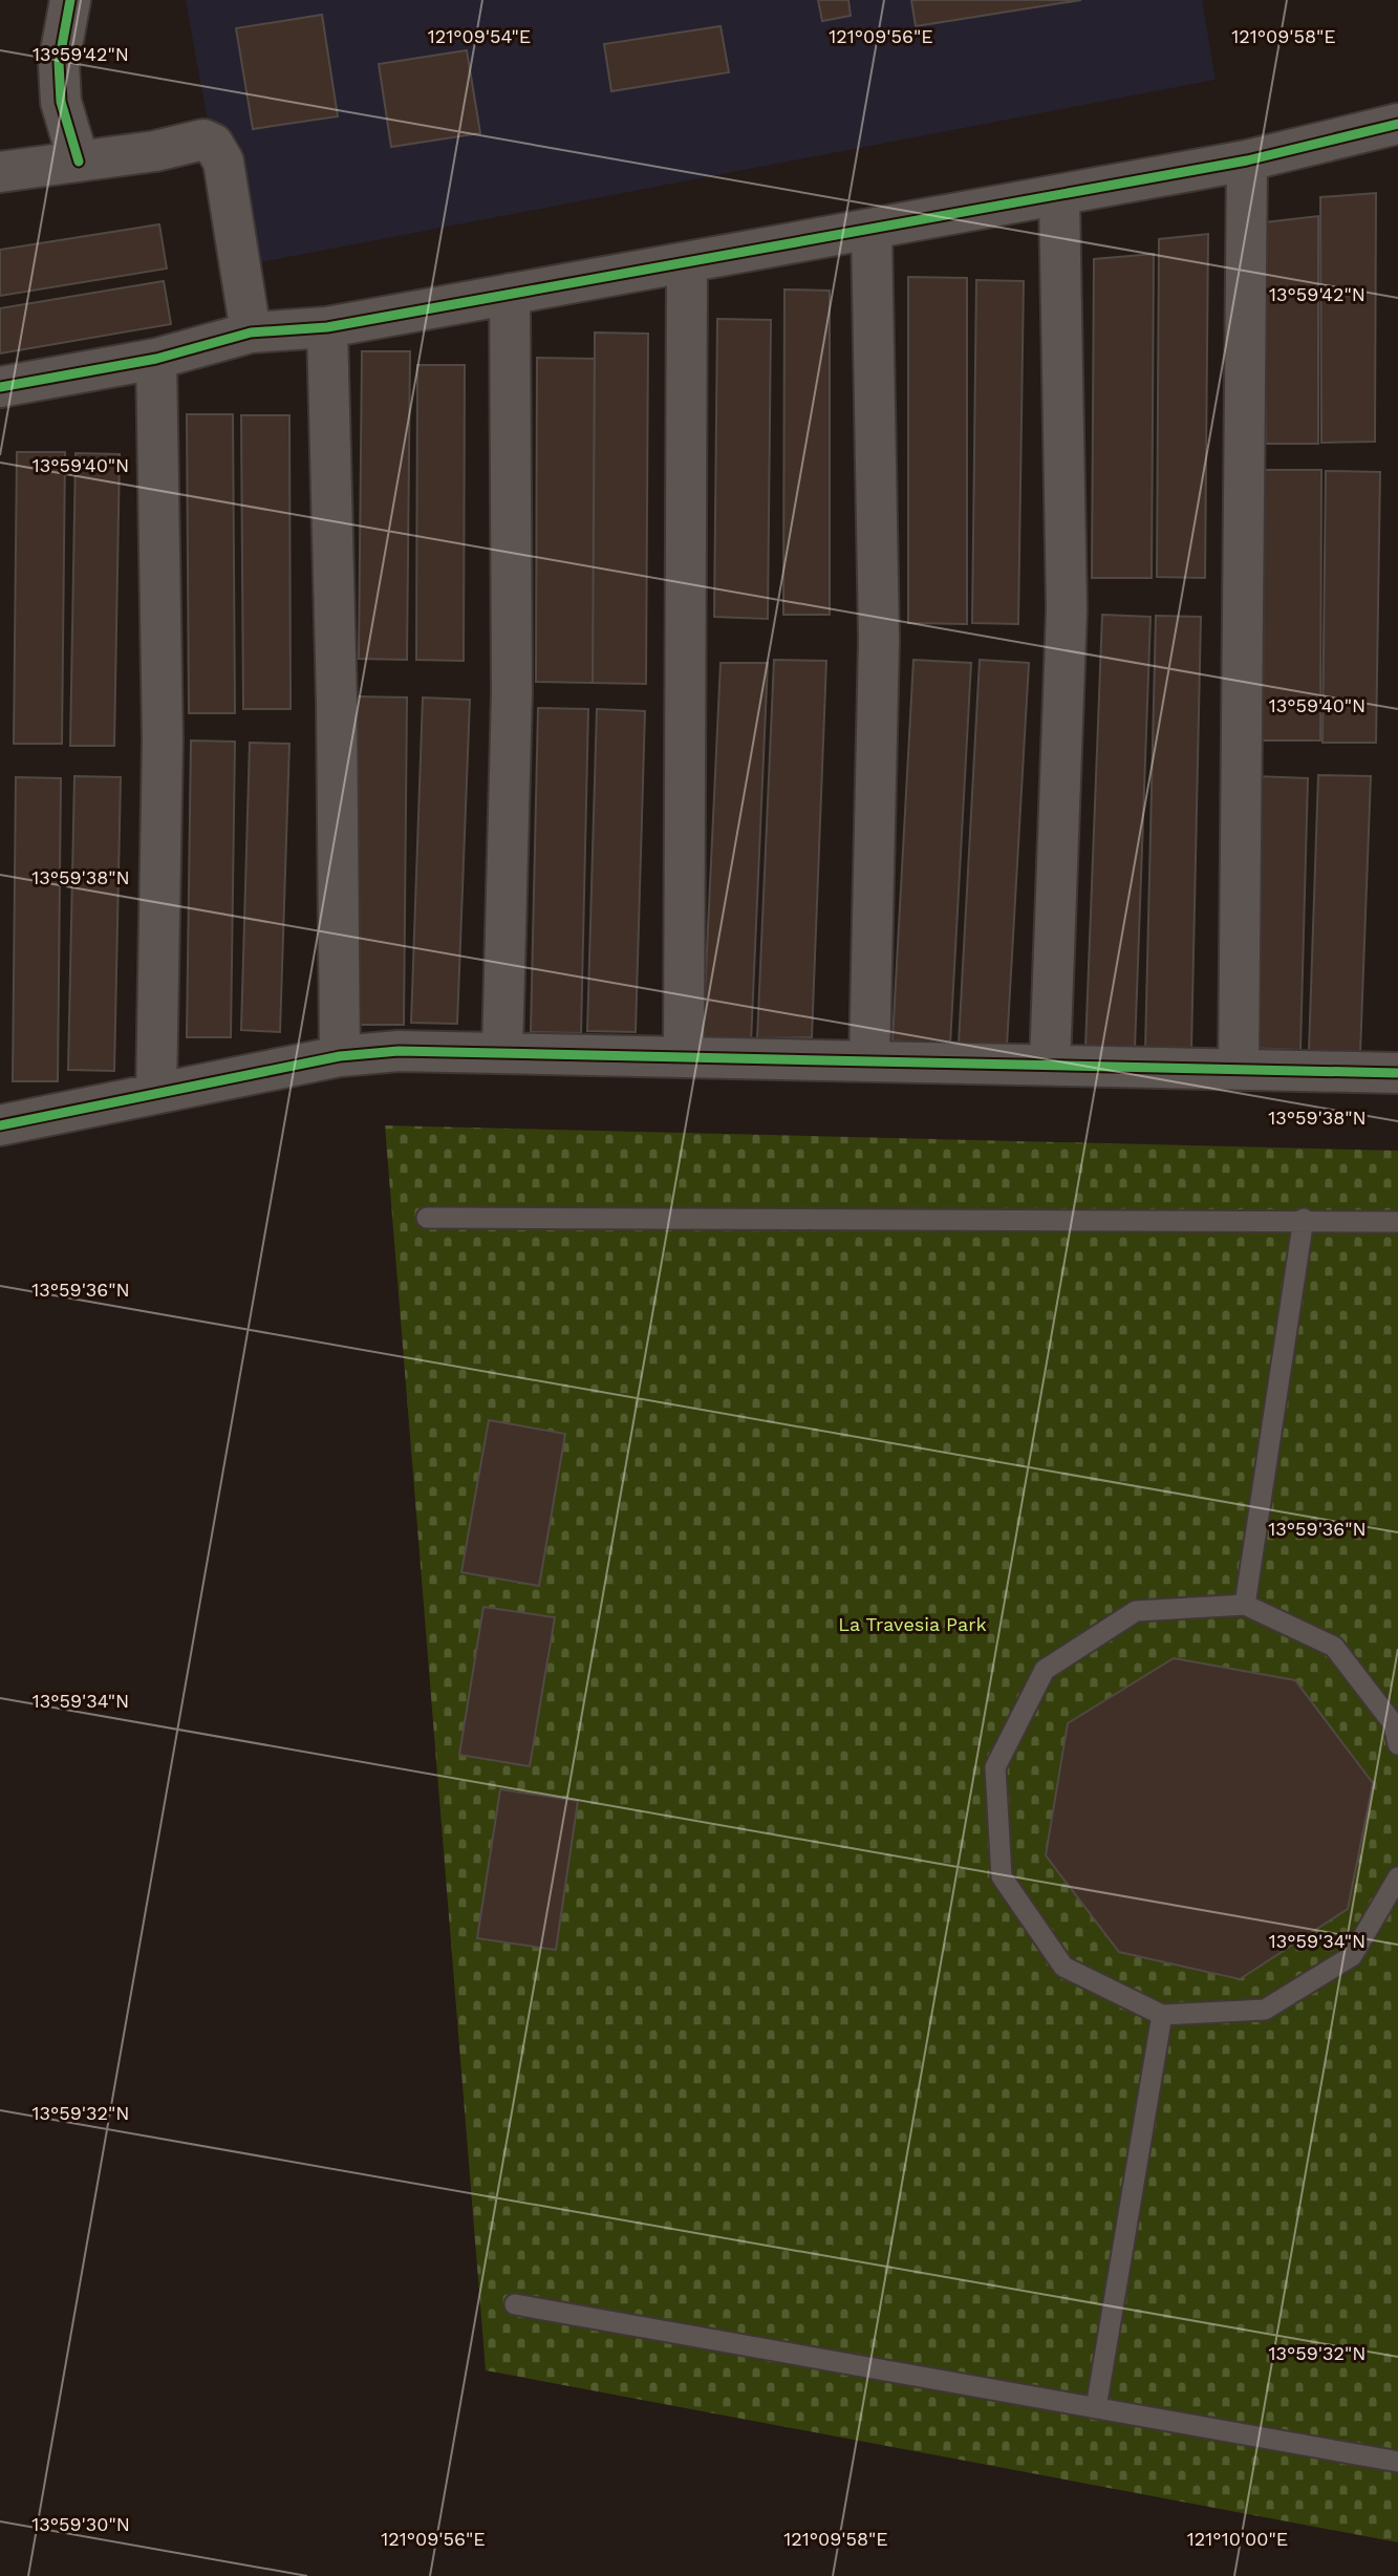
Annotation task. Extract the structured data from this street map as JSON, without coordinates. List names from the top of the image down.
{
  "parks": ["La Travesia Park"],
  "coordinates": [
    "121°09'54\"E",
    "121°09'56\"E",
    "121°09'58\"E",
    "13°59'42\"N",
    "13°59'40\"N",
    "13°59'38\"N",
    "13°59'36\"N",
    "13°59'34\"N",
    "13°59'32\"N",
    "13°59'30\"N",
    "121°10'00\"E"
  ]
}
